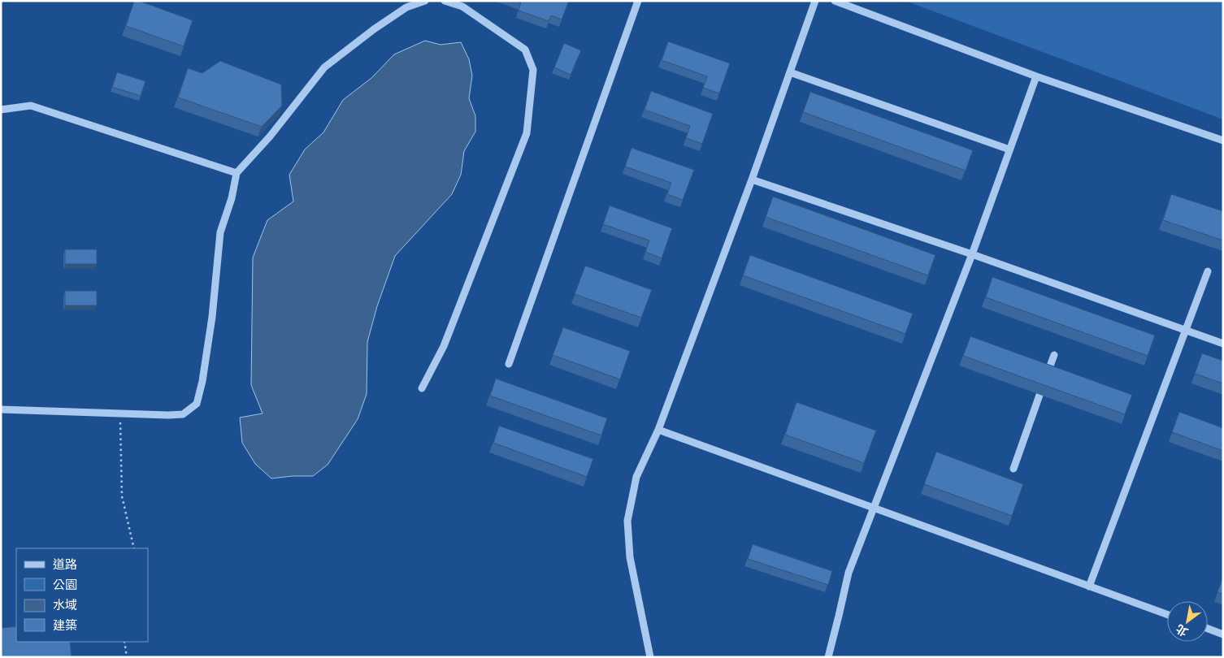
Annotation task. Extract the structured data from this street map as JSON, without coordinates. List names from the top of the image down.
{
  "legend": [
    "道路",
    "公園",
    "水域",
    "建築"
  ],
  "north": "bottom left"
}
